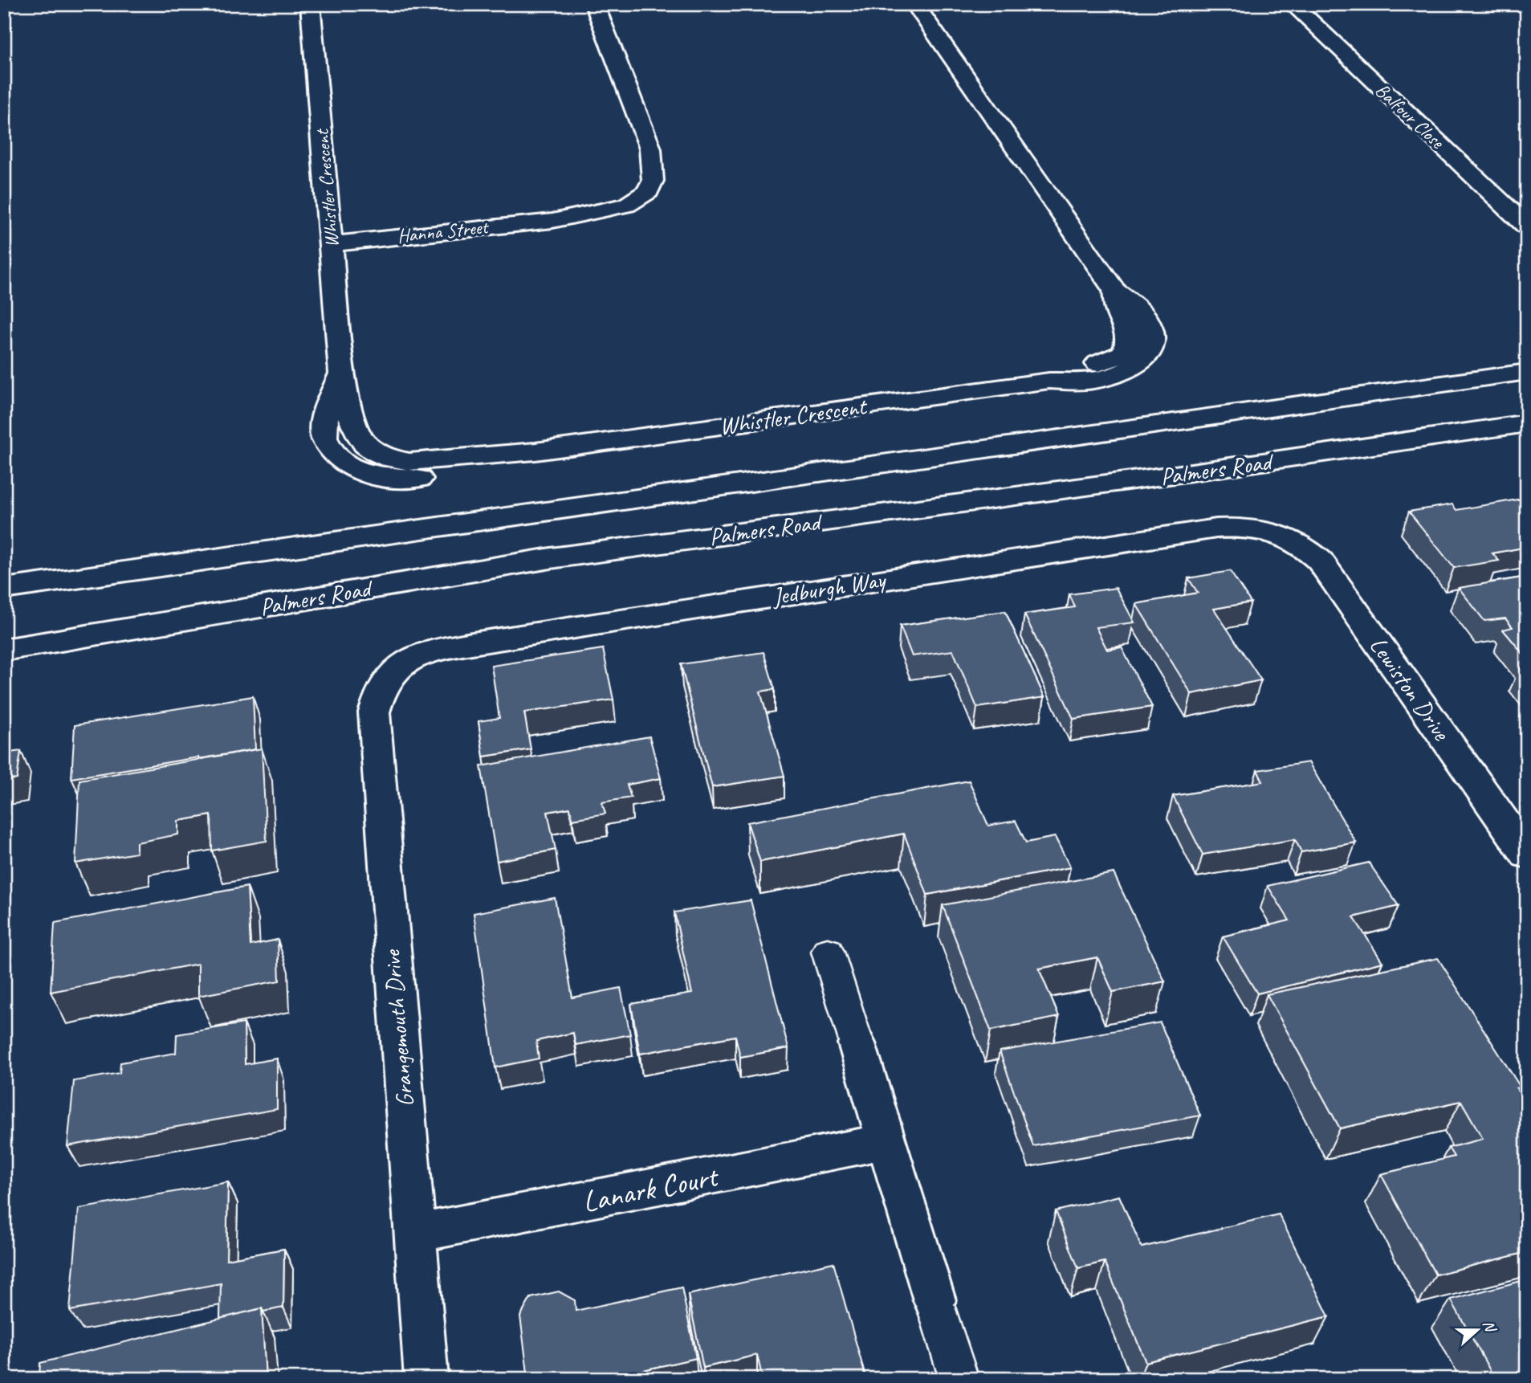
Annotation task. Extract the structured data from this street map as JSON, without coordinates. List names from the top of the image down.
{
  "streets": {
    "street": [
      "Balfour Close",
      "Whistler Crescent",
      "Hanna Street",
      "Palmers Road",
      "Jedburgh Way",
      "Lewiston Drive",
      "Grangemouth Drive",
      "Lanark Court"
    ]
  },
  "crossings": [
    ["Whistler Crescent", "Hanna Street"],
    ["Jedburgh Way", "Lewiston Drive"],
    ["Jedburgh Way", "Grangemouth Drive"],
    ["Grangemouth Drive", "Lanark Court"]
  ],
  "north": "right"
}
